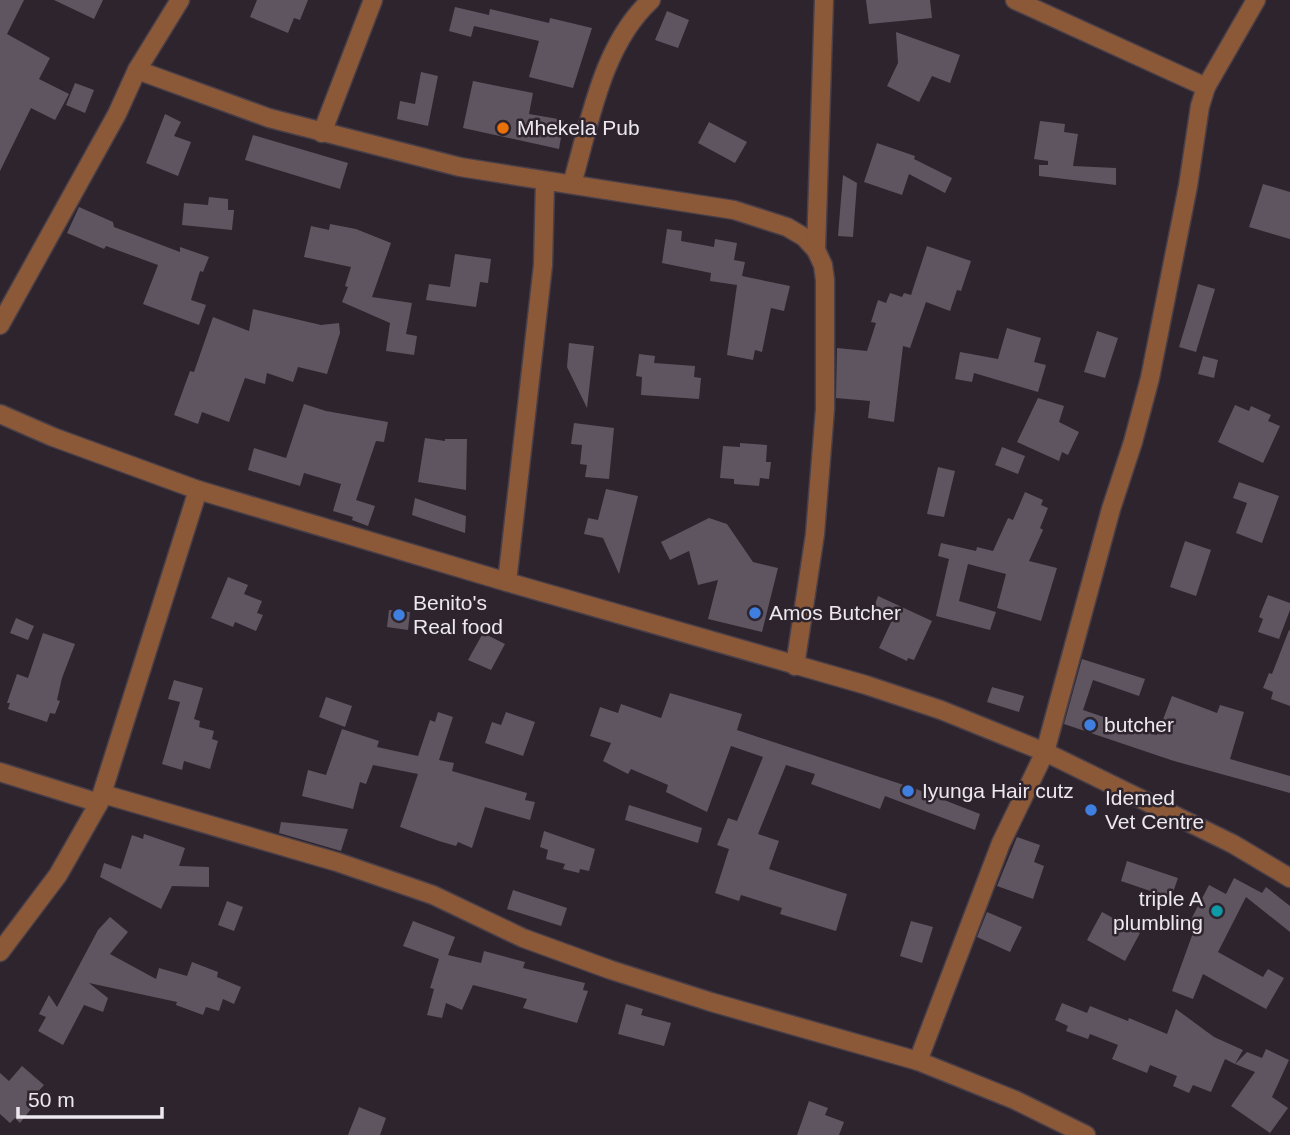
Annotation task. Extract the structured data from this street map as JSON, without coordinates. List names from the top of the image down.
{
  "places": [
    "Mhekela Pub",
    "Amos Butcher",
    "Benito's Real food",
    "butcher",
    "Iyunga Hair cutz",
    "Idemed Vet Centre",
    "triple A plumbling"
  ],
  "scale_bar": "50 m"
}
